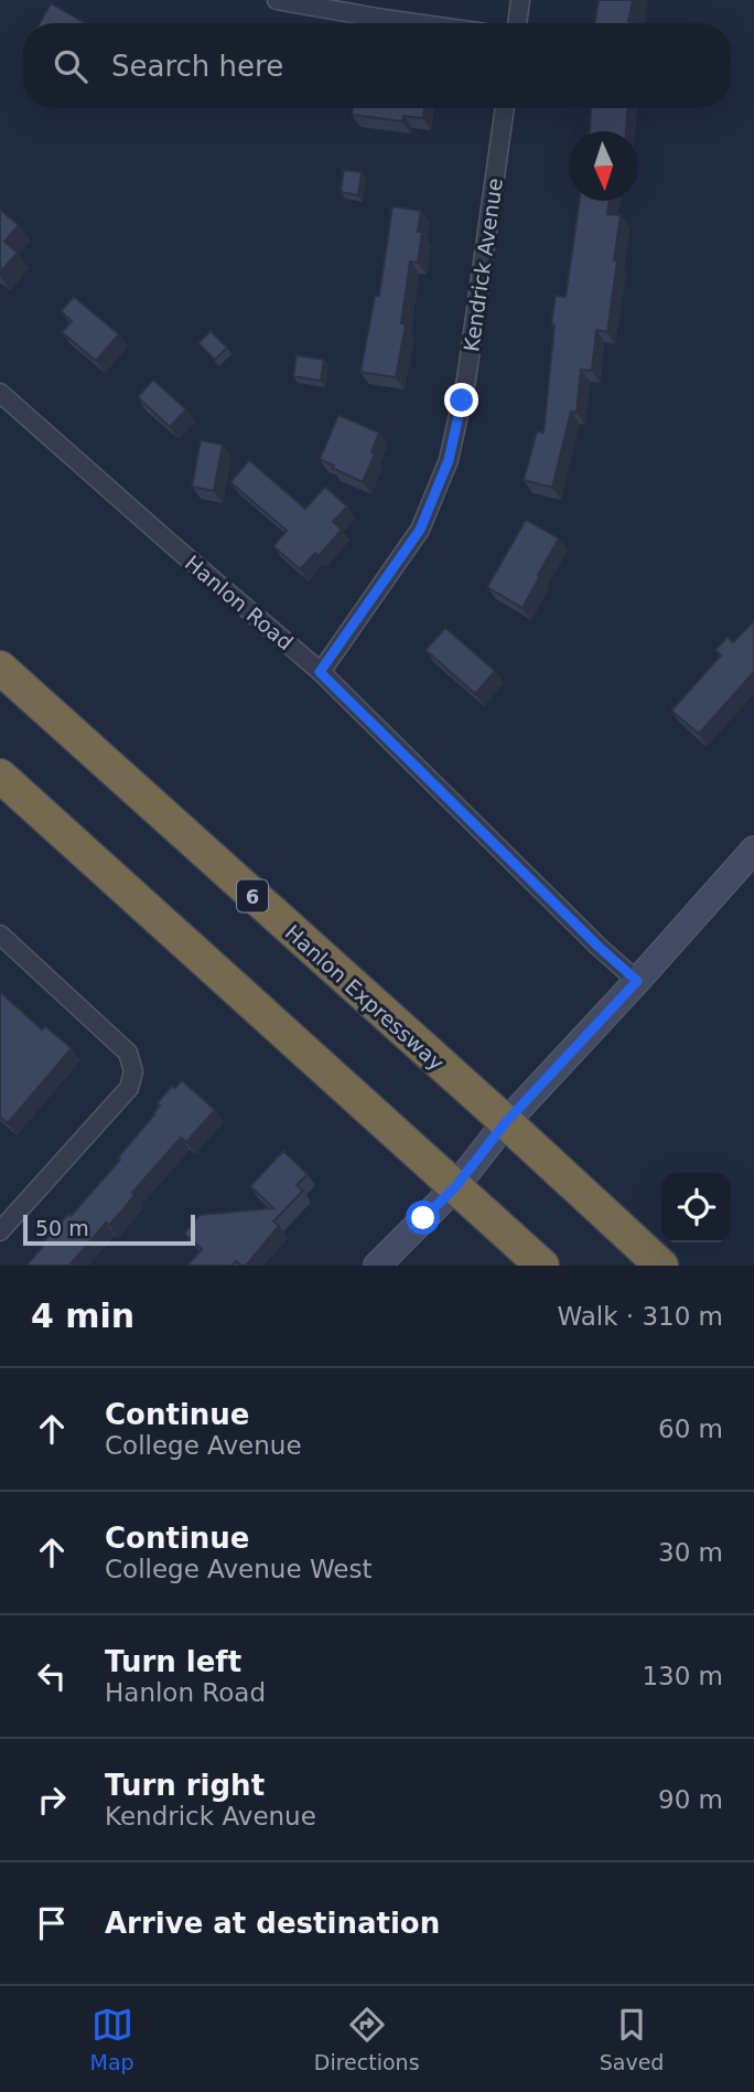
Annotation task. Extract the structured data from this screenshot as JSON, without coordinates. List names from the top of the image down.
{
  "streets": {
    "highway": ["6", "Hanlon Expressway"],
    "street": ["Kendrick Avenue", "Hanlon Road"]
  },
  "crossings": [
    ["Kendrick Avenue", "Hanlon Road"]
  ],
  "scale_bar": "50 m",
  "north": "bottom",
  "page": {
    "search": "Search here",
    "scale": "50 m",
    "heading": ["4 min", "Walk · 310 m"],
    "list": [
      ["Continue", "College Avenue", "60 m"],
      ["Continue", "College Avenue West", "30 m"],
      ["Turn left", "Hanlon Road", "130 m"],
      ["Turn right", "Kendrick Avenue", "90 m"],
      "Arrive at destination"
    ],
    "nav": ["Map", "Directions", "Saved"]
  }
}
